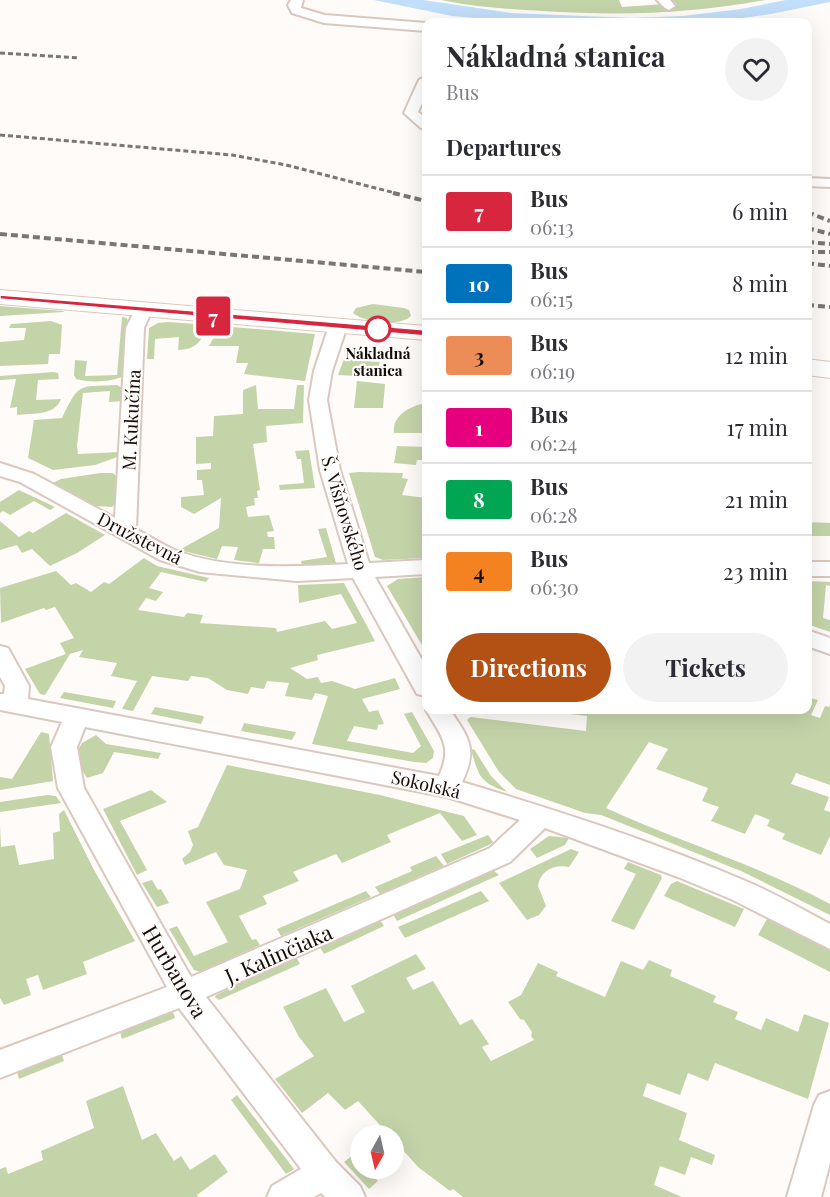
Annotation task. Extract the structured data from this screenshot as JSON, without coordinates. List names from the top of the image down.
{
  "streets": {
    "street": [
      "M. Kukučína",
      "Š. Višňovského",
      "Družstevná",
      "Sokolská",
      "J. Kalinčiaka",
      "Hurbanova"
    ]
  },
  "crossings": [
    ["M. Kukučína", "Družstevná"],
    ["Š. Višňovského", "Družstevná"],
    ["Sokolská", "J. Kalinčiaka"],
    ["Sokolská", "Hurbanova"],
    ["J. Kalinčiaka", "Hurbanova"]
  ],
  "places": ["Nákladná stanica"],
  "lines": ["bus line 7"],
  "north": "bottom",
  "page": {
    "on_map": "7",
    "heading": [
      ["Nákladná stanica", "Bus"],
      "Departures"
    ],
    "list": [
      {
        "mark": "7",
        "name": "Bus",
        "note": "06:13",
        "value": "6 min"
      },
      {
        "mark": "10",
        "name": "Bus",
        "note": "06:15",
        "value": "8 min"
      },
      {
        "mark": "3",
        "name": "Bus",
        "note": "06:19",
        "value": "12 min"
      },
      {
        "mark": "1",
        "name": "Bus",
        "note": "06:24",
        "value": "17 min"
      },
      {
        "mark": "8",
        "name": "Bus",
        "note": "06:28",
        "value": "21 min"
      },
      {
        "mark": "4",
        "name": "Bus",
        "note": "06:30",
        "value": "23 min"
      }
    ],
    "buttons": ["Directions", "Tickets"]
  }
}
